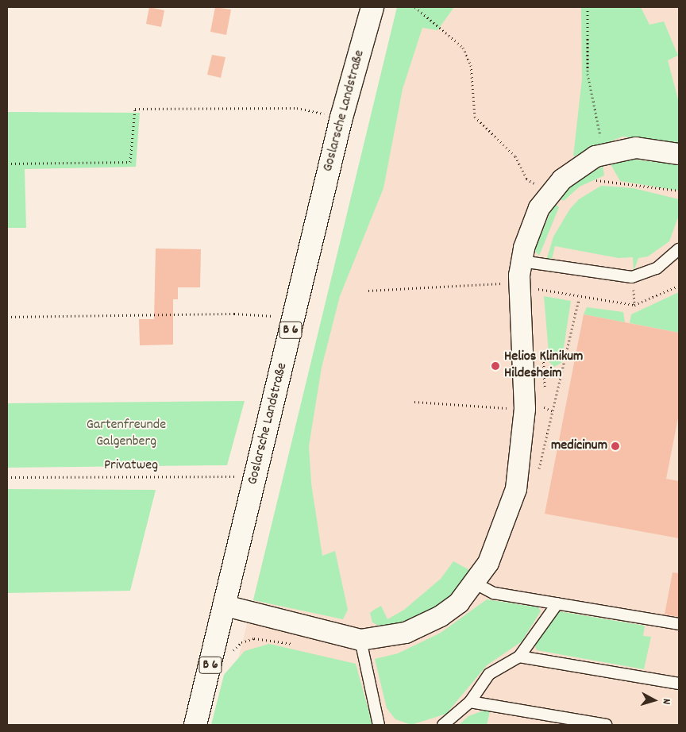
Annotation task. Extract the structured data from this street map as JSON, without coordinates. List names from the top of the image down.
{
  "streets": {
    "main road": ["Goslarsche Landstraße", "B 6"],
    "path": ["Privatweg"]
  },
  "crossings": [
    ["Goslarsche Landstraße", "Privatweg"]
  ],
  "parks": ["Gartenfreunde Galgenberg"],
  "places": ["Helios Klinikum Hildesheim", "medicinum"],
  "north": "right"
}
